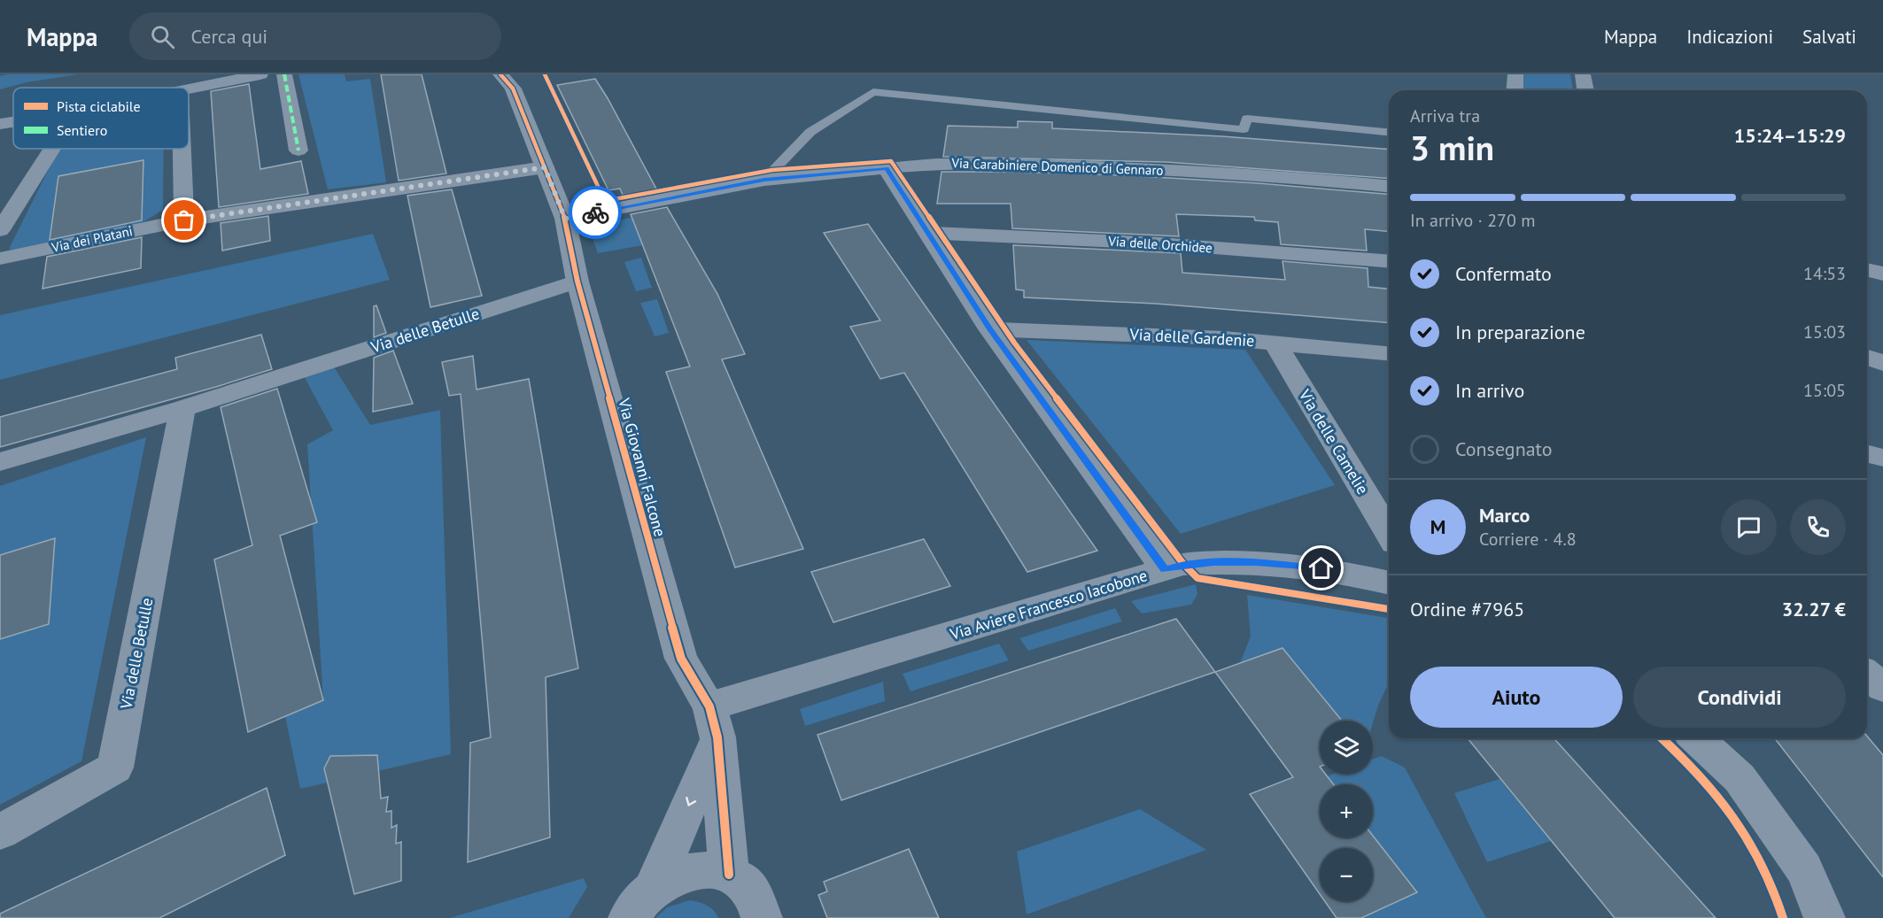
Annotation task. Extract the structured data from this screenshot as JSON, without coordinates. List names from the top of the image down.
{
  "streets": {
    "street": [
      "Via Carabiniere Domenico di Gennaro",
      "Via dei Platani",
      "Via delle Orchidee",
      "Via delle Betulle",
      "Via delle Gardenie",
      "Via delle Camelie",
      "Via Giovanni Falcone",
      "Via Aviere Francesco Iacobone"
    ]
  },
  "crossings": [
    ["Via Carabiniere Domenico di Gennaro", "Via Giovanni Falcone"],
    ["Via dei Platani", "Via Giovanni Falcone"],
    ["Via delle Betulle", "Via Giovanni Falcone"],
    ["Via delle Gardenie", "Via delle Camelie"],
    ["Via Giovanni Falcone", "Via Aviere Francesco Iacobone"]
  ],
  "legend": ["Pista ciclabile", "Sentiero"],
  "page": {
    "header": "Mappa",
    "search": "Cerca qui",
    "nav": ["Mappa", "Indicazioni", "Salvati"],
    "heading": ["3 min", "Arriva tra", "15:24–15:29"],
    "panel": [
      "Marco",
      "Corriere · 4.8",
      "Ordine #7965",
      "32.27 €"
    ],
    "bar": "In arrivo · 270 m",
    "list": [
      ["Confermato", "14:53"],
      ["In preparazione", "15:03"],
      ["In arrivo", "15:05"],
      "Consegnato"
    ],
    "round": "M",
    "buttons": ["Aiuto", "Condividi"],
    "map_buttons": ["+", "−"]
  }
}
